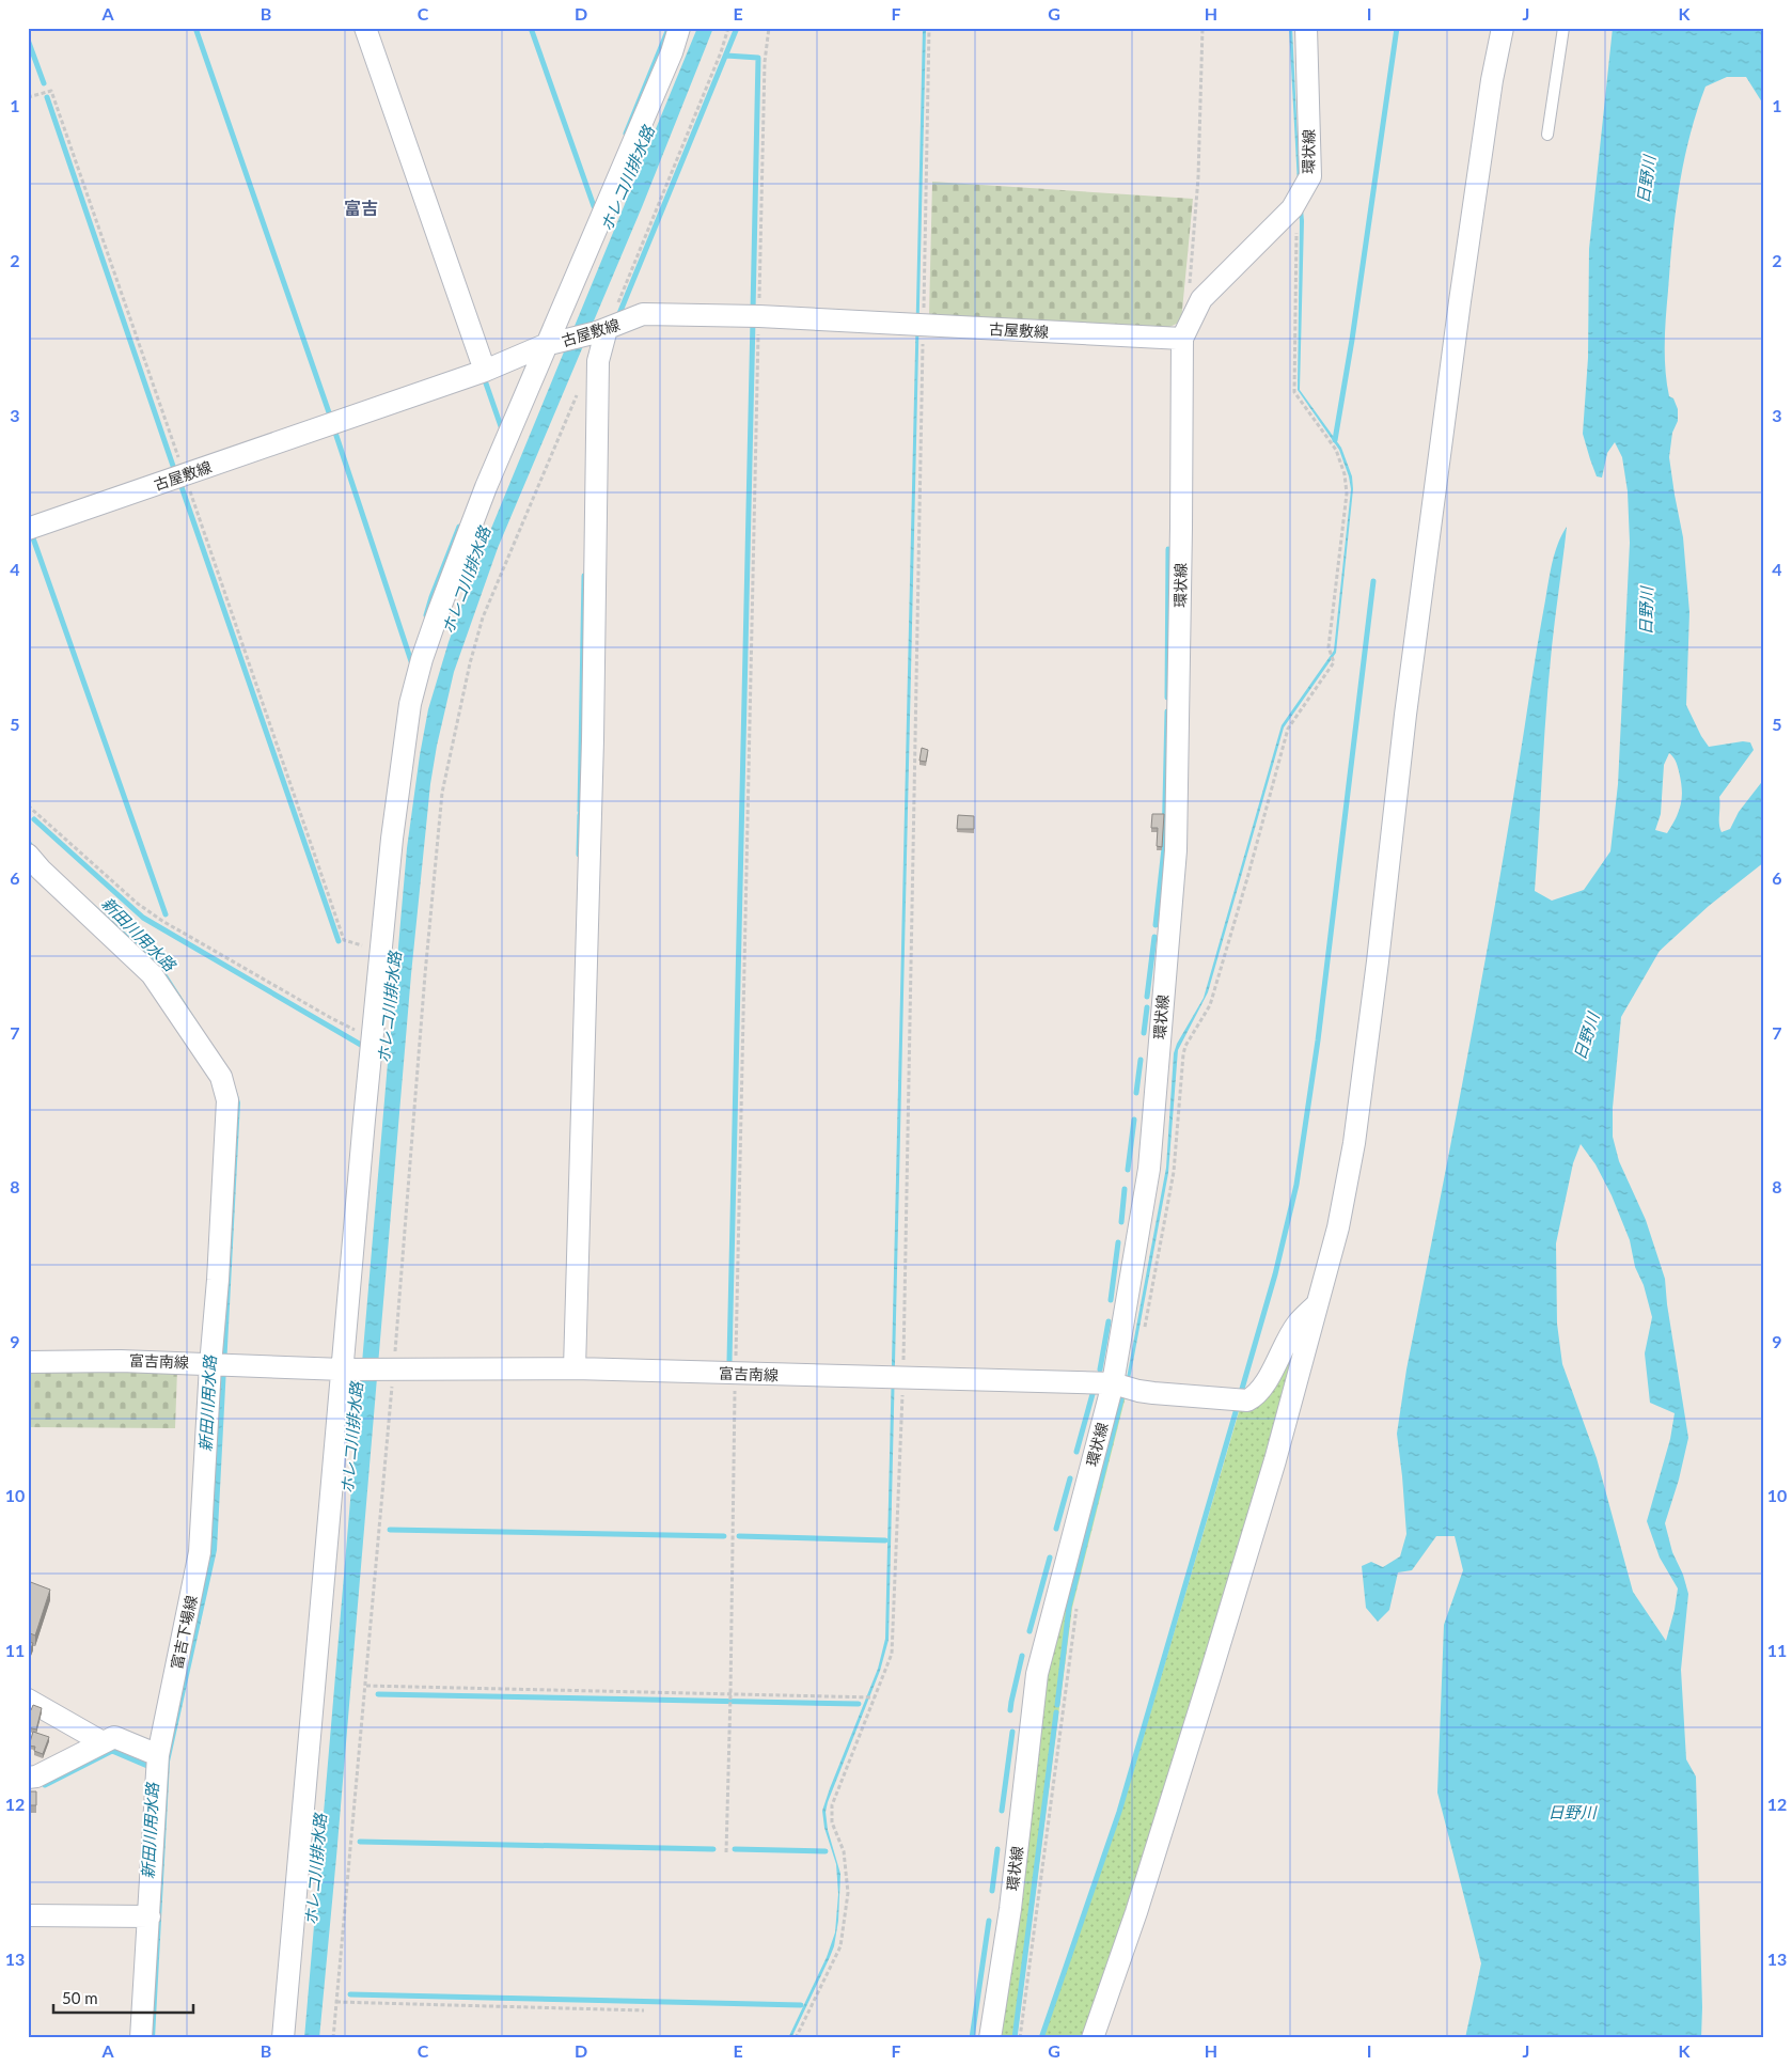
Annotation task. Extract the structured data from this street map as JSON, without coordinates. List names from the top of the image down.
{
  "streets": {
    "street": [
      "環状線",
      "古屋敷線",
      "富吉南線",
      "富吉下場線"
    ]
  },
  "crossings": [
    ["環状線", "古屋敷線"],
    ["環状線", "富吉南線"],
    ["富吉南線", "富吉下場線"]
  ],
  "districts": ["富吉"],
  "water": ["ホレコ川排水路", "日野川", "新田川用水路"],
  "scale_bar": "50 m",
  "grid": {
    "columns": [
      "A",
      "B",
      "C",
      "D",
      "E",
      "F",
      "G",
      "H",
      "I",
      "J",
      "K"
    ],
    "rows": [
      "1",
      "2",
      "3",
      "4",
      "5",
      "6",
      "7",
      "8",
      "9",
      "10",
      "11",
      "12",
      "13"
    ]
  }
}
